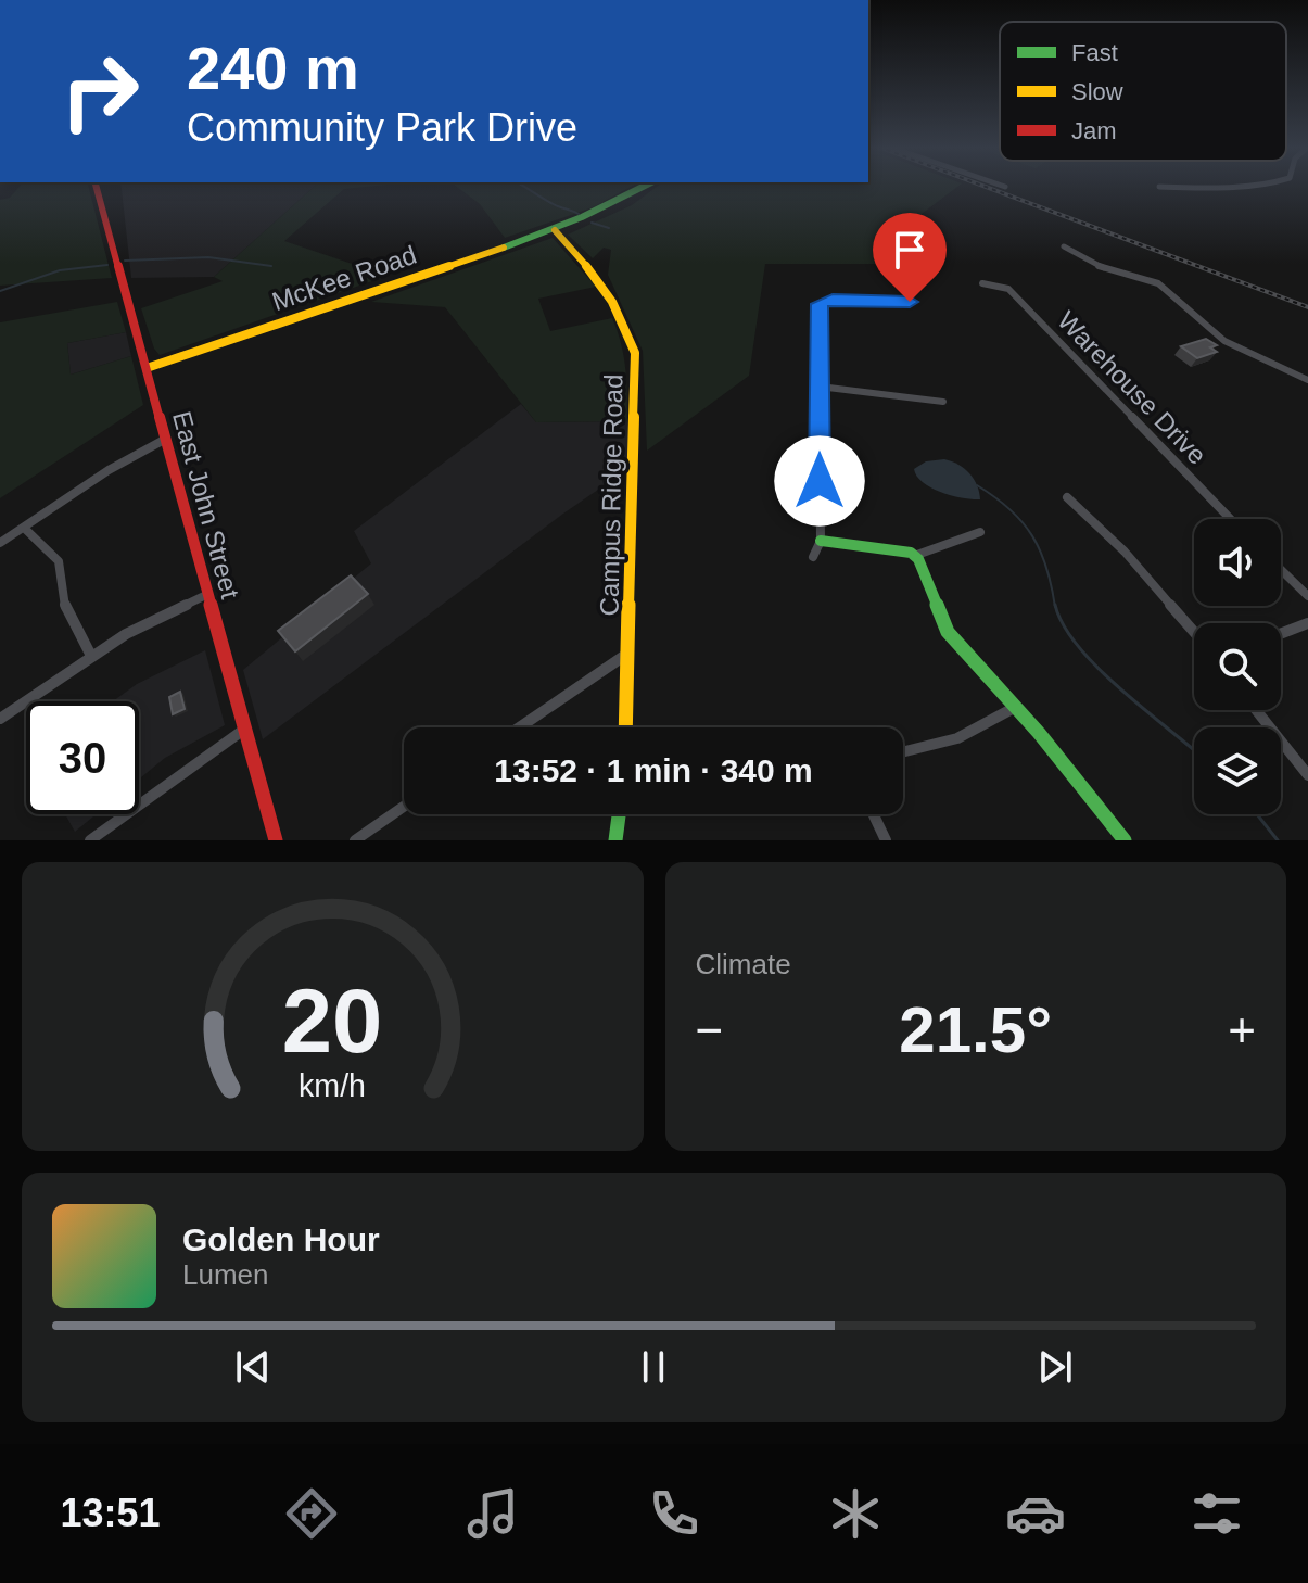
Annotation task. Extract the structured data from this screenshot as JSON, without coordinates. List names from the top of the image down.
{
  "streets": {
    "street": [
      "McKee Road",
      "Warehouse Drive",
      "Campus Ridge Road",
      "East John Street"
    ]
  },
  "crossings": [
    ["McKee Road", "Campus Ridge Road"],
    ["McKee Road", "East John Street"]
  ],
  "legend": ["Fast", "Slow", "Jam"],
  "page": {
    "turn": ["240 m", "Community Park Drive"],
    "limit": "30",
    "trip": "13:52 · 1 min · 340 m",
    "tile": "Climate",
    "heat": ["−", "21.5°", "+"],
    "song": ["Golden Hour", "Lumen"],
    "tabs": "13:51",
    "gauge": ["20", "km/h"]
  }
}
